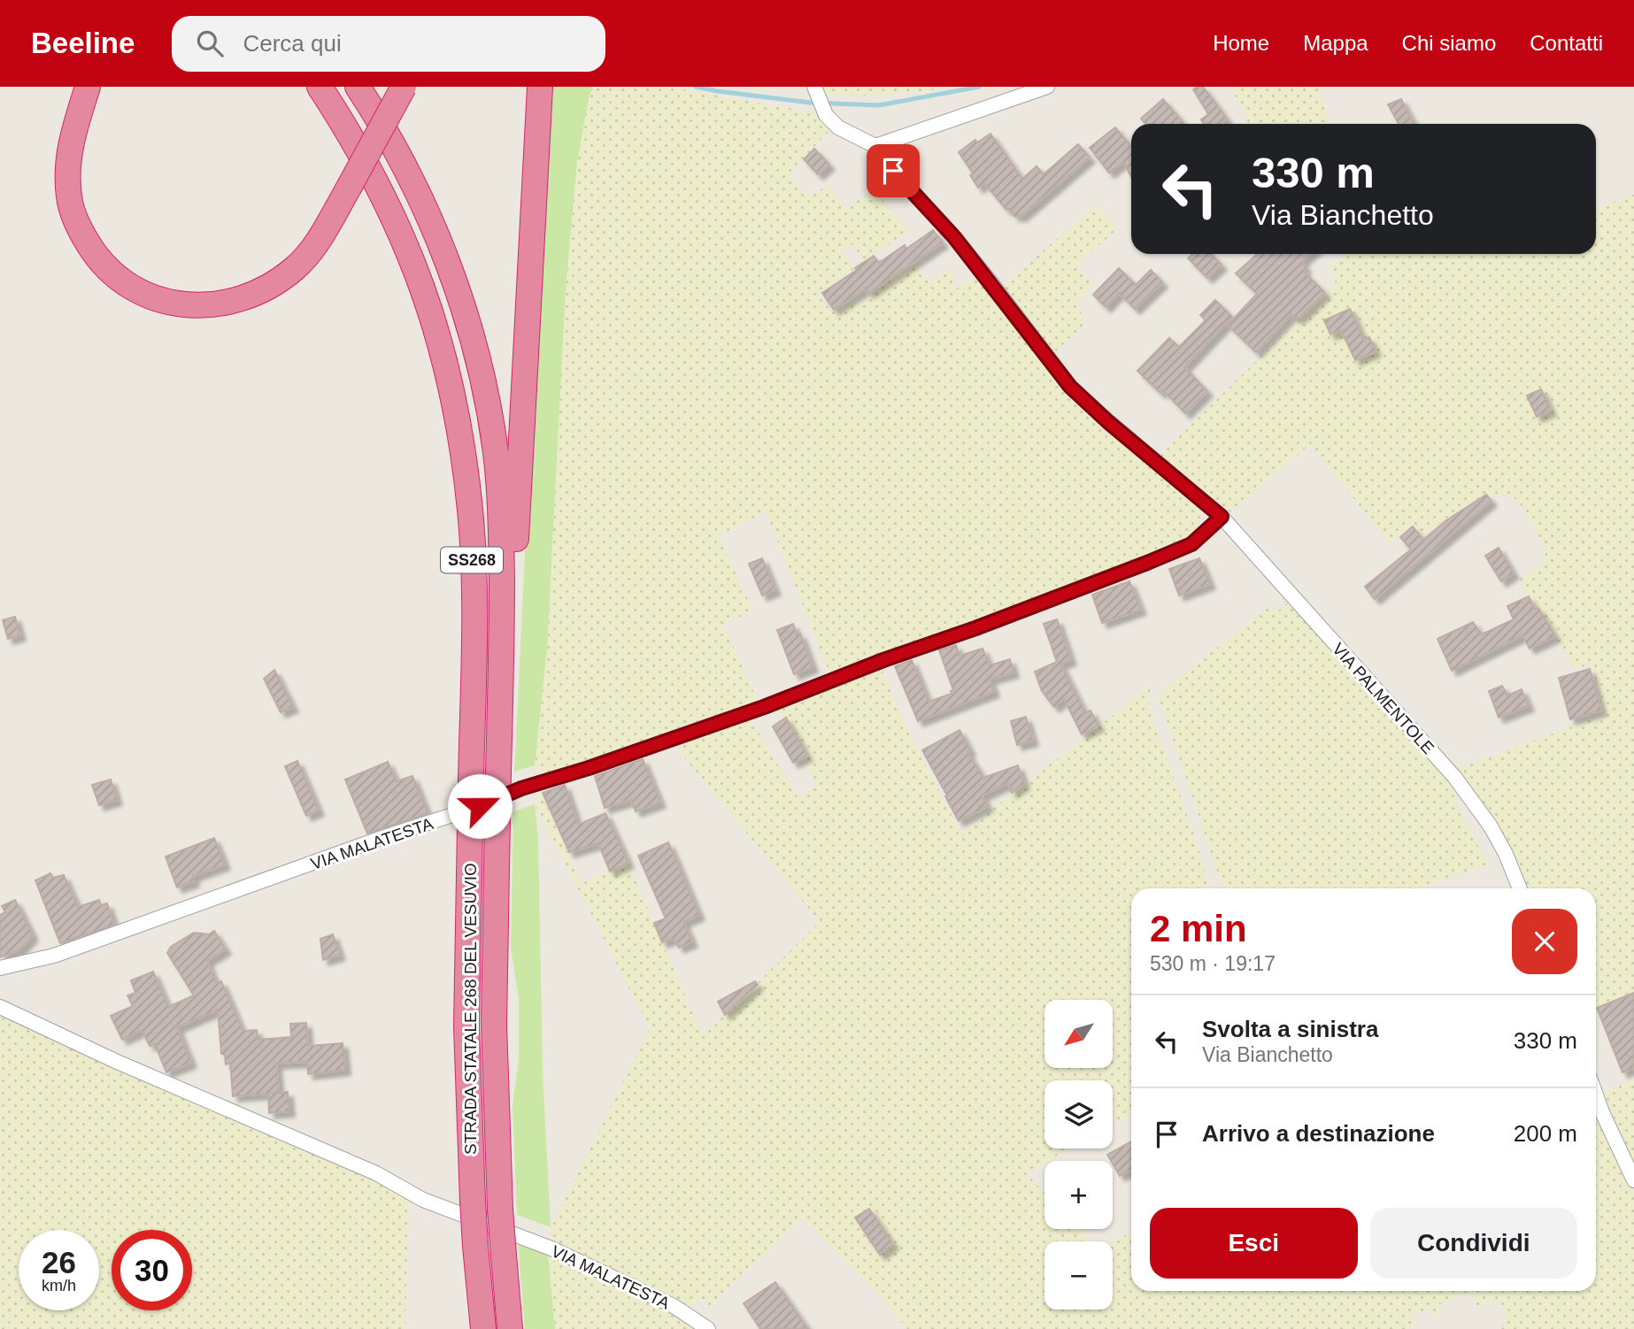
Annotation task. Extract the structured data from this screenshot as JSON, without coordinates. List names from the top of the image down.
{
  "streets": {
    "highway": ["SS268", "STRADA STATALE 268 DEL VESUVIO"],
    "street": ["VIA PALMENTOLE", "VIA MALATESTA"]
  },
  "crossings": [
    ["VIA PALMENTOLE", "VIA MALATESTA"]
  ],
  "north": "bottom left",
  "page": {
    "header": "Beeline",
    "search": "Cerca qui",
    "nav": [
      "Home",
      "Mappa",
      "Chi siamo",
      "Contatti"
    ],
    "turn": ["330 m", "Via Bianchetto"],
    "heading": ["2 min", "530 m · 19:17"],
    "list": [
      {
        "name": "Svolta a sinistra",
        "note": "Via Bianchetto",
        "value": "330 m"
      },
      {
        "name": "Arrivo a destinazione",
        "value": "200 m"
      }
    ],
    "map_buttons": ["+", "−"],
    "buttons": ["Esci", "Condividi"],
    "speed": "26 km/h",
    "limit": "30"
  }
}
